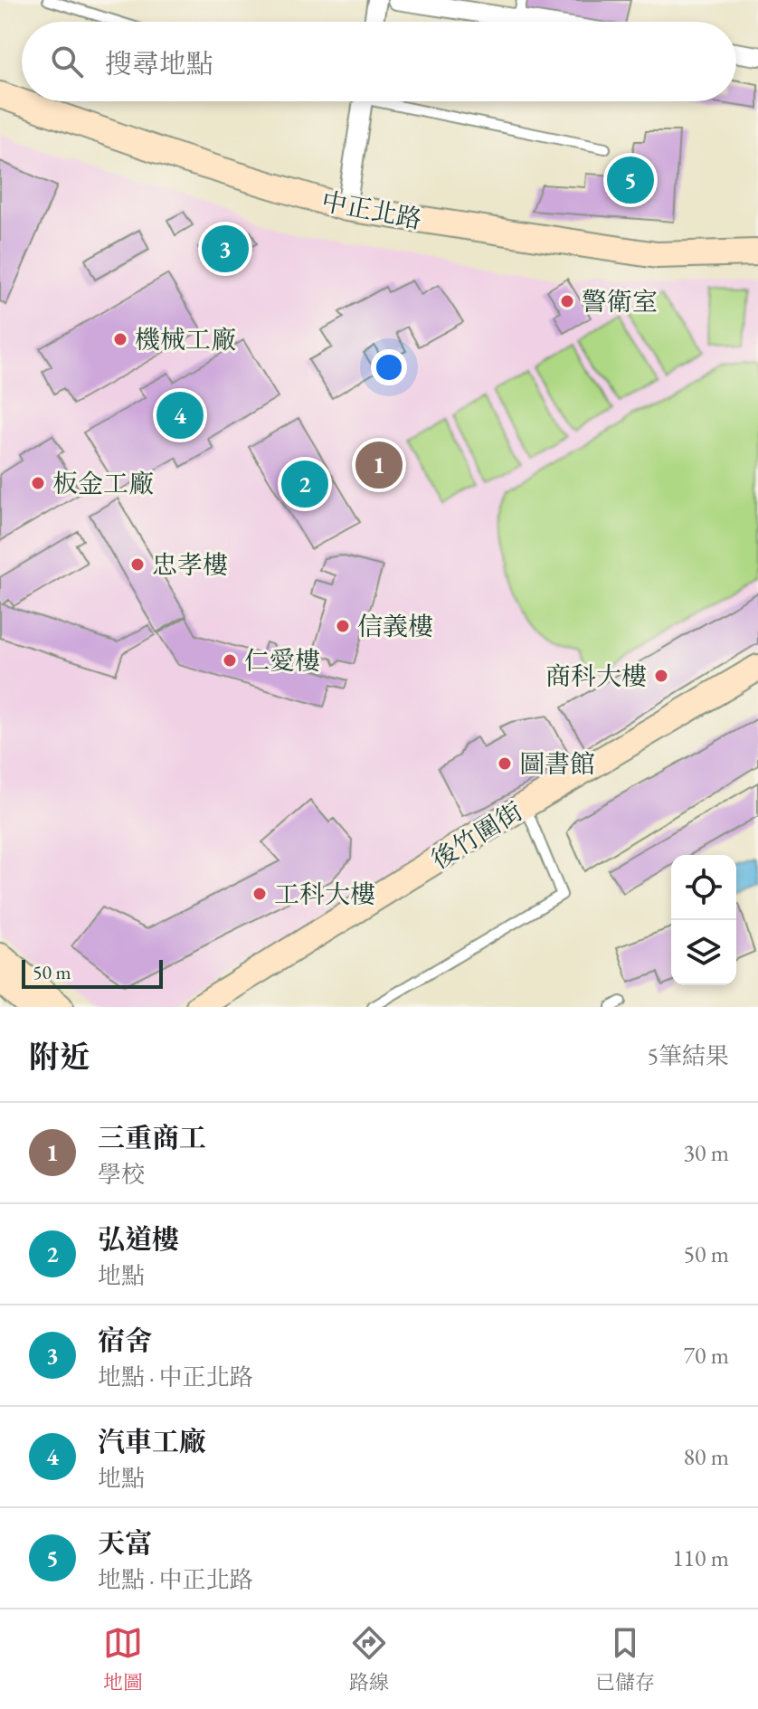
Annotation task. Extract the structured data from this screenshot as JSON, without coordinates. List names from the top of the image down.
{
  "streets": {
    "street": ["中正北路", "後竹圍街"]
  },
  "places": [
    "警衛室",
    "機械工廠",
    "板金工廠",
    "忠孝樓",
    "信義樓",
    "仁愛樓",
    "商科大樓",
    "圖書館",
    "工科大樓"
  ],
  "scale_bar": "50 m",
  "page": {
    "search": "搜尋地點",
    "pins": [
      "5",
      "3",
      "4",
      "1",
      "2"
    ],
    "scale": "50 m",
    "heading": ["附近", "5筆結果"],
    "list": [
      {
        "mark": "1",
        "name": "三重商工",
        "note": "學校",
        "value": "30 m"
      },
      {
        "mark": "2",
        "name": "弘道樓",
        "note": "地點",
        "value": "50 m"
      },
      {
        "mark": "3",
        "name": "宿舍",
        "note": "地點 · 中正北路",
        "value": "70 m"
      },
      {
        "mark": "4",
        "name": "汽車工廠",
        "note": "地點",
        "value": "80 m"
      },
      {
        "mark": "5",
        "name": "天富",
        "note": "地點 · 中正北路",
        "value": "110 m"
      }
    ],
    "nav": ["地圖", "路線", "已儲存"]
  }
}
